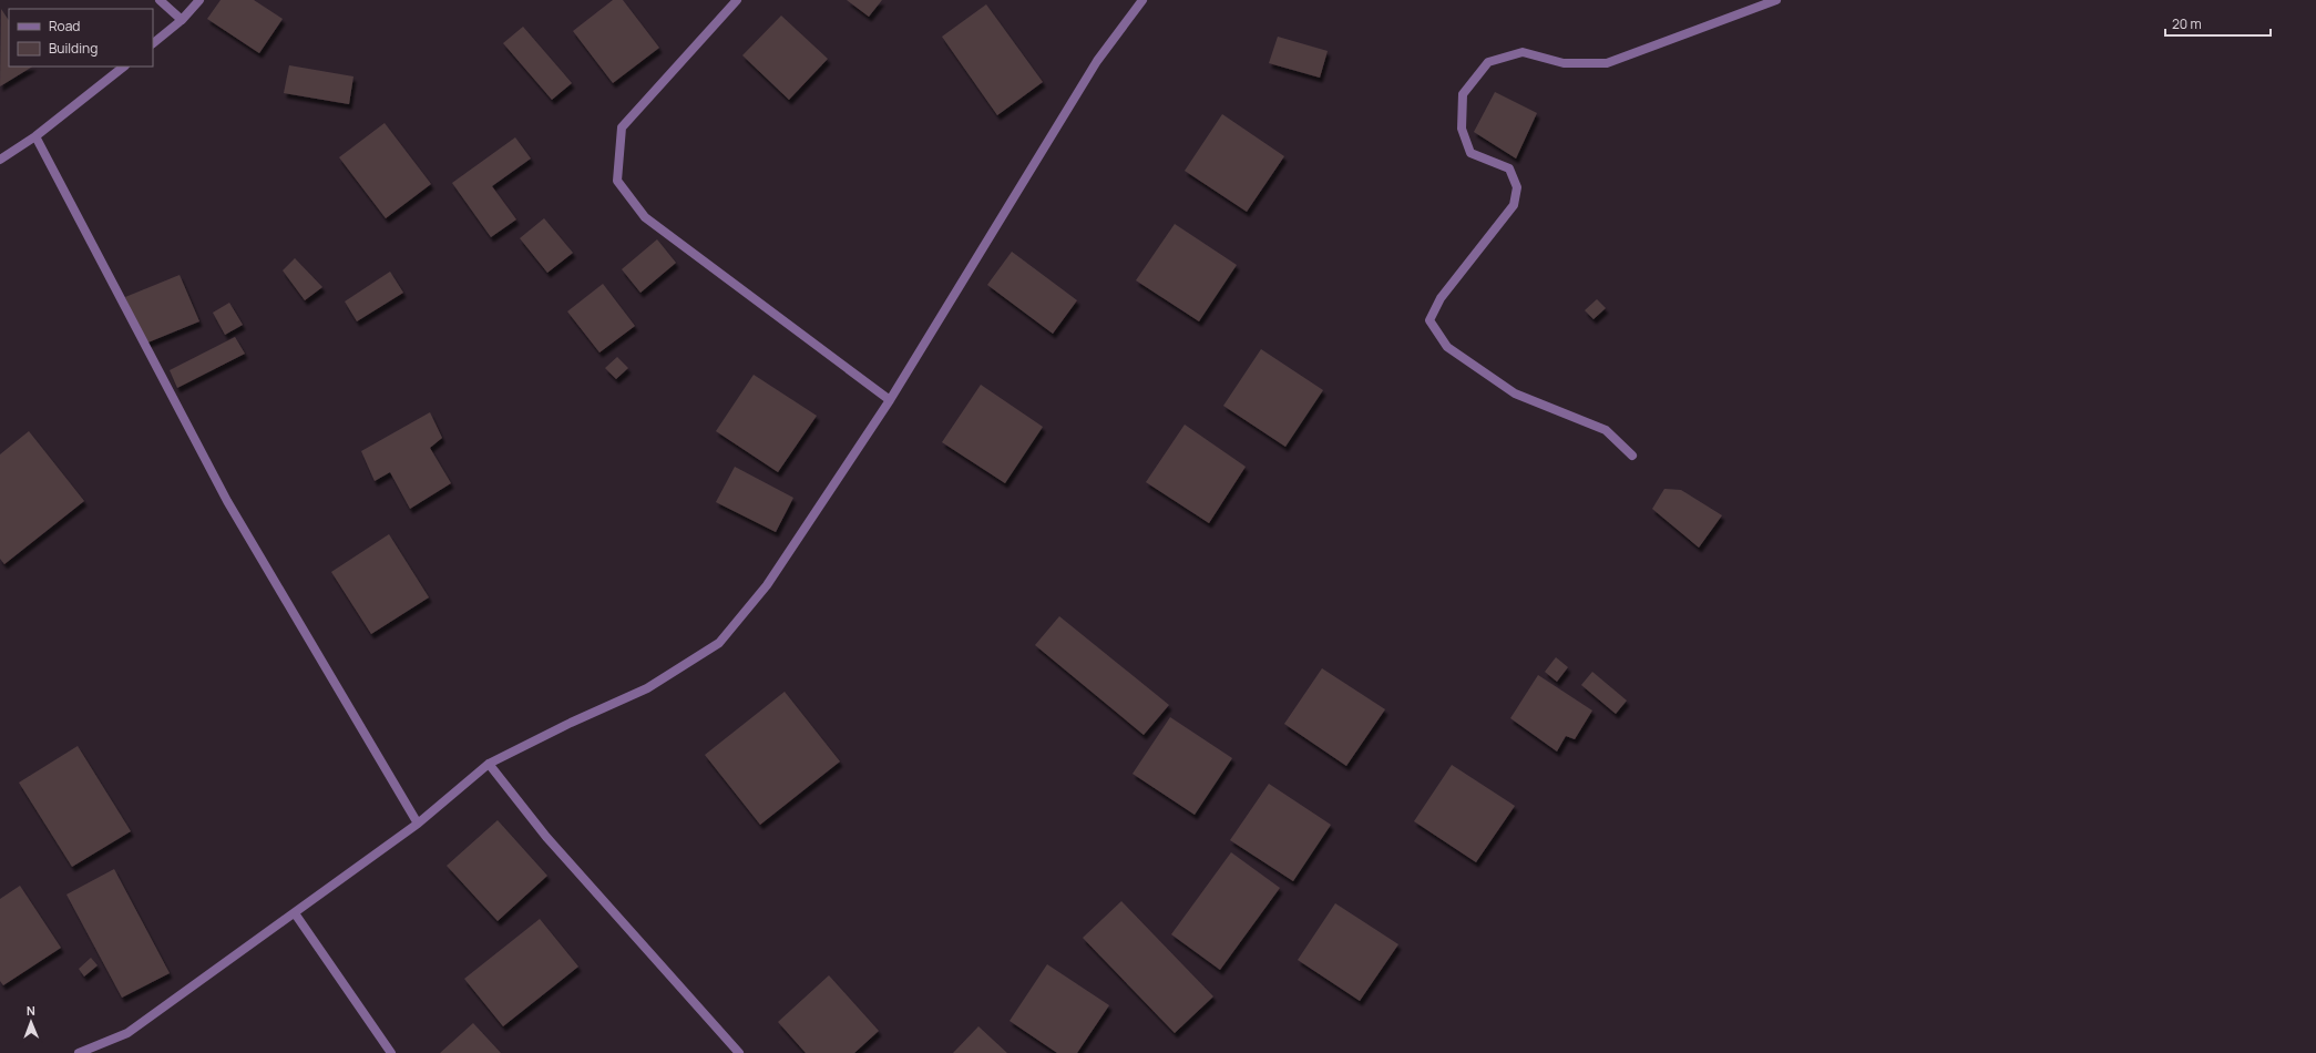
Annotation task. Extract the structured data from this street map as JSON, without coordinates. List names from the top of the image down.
{
  "legend": ["Road", "Building"],
  "scale_bar": "20 m",
  "north": "top"
}
